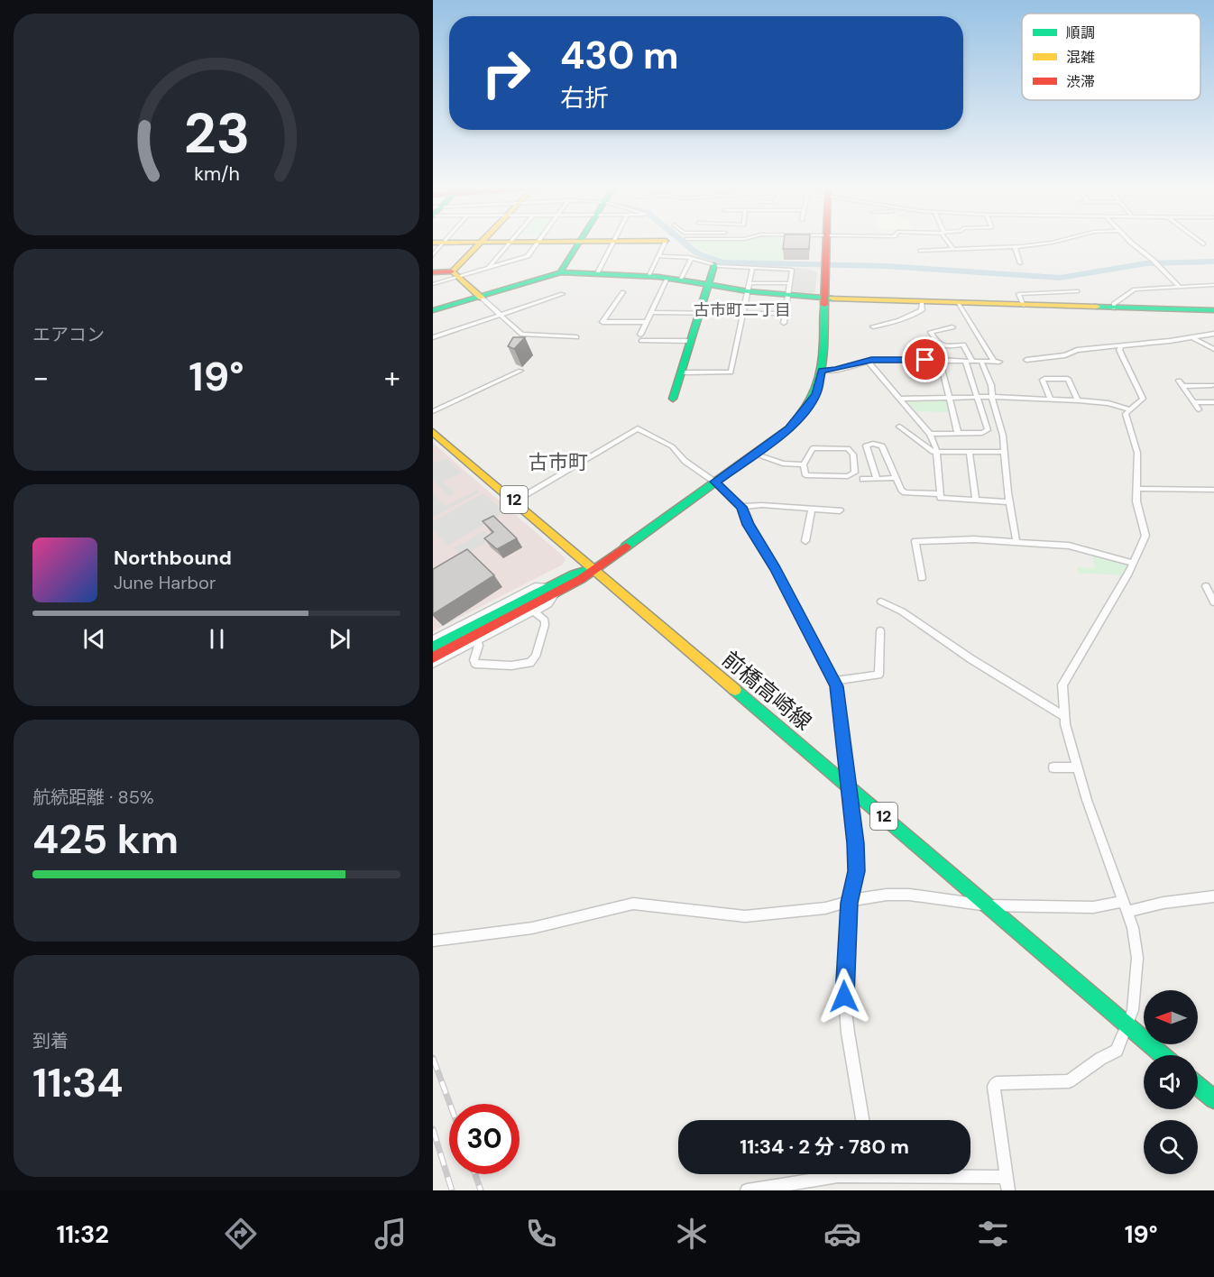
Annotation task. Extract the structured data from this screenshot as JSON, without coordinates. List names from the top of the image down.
{
  "streets": {
    "street": ["12", "前橋高崎線"]
  },
  "districts": ["古市町二丁目", "古市町"],
  "legend": ["順調", "混雑", "渋滞"],
  "north": "left",
  "page": {
    "turn": ["430 m", "右折"],
    "tile": [
      "エアコン",
      ["航続距離 · 85%", "425 km"],
      ["到着", "11:34"]
    ],
    "heat": ["−", "19°", "+"],
    "song": ["Northbound", "June Harbor"],
    "limit": "30",
    "trip": "11:34 · 2 分 · 780 m",
    "tabs": ["11:32", "19°"],
    "gauge": ["23", "km/h"]
  }
}
